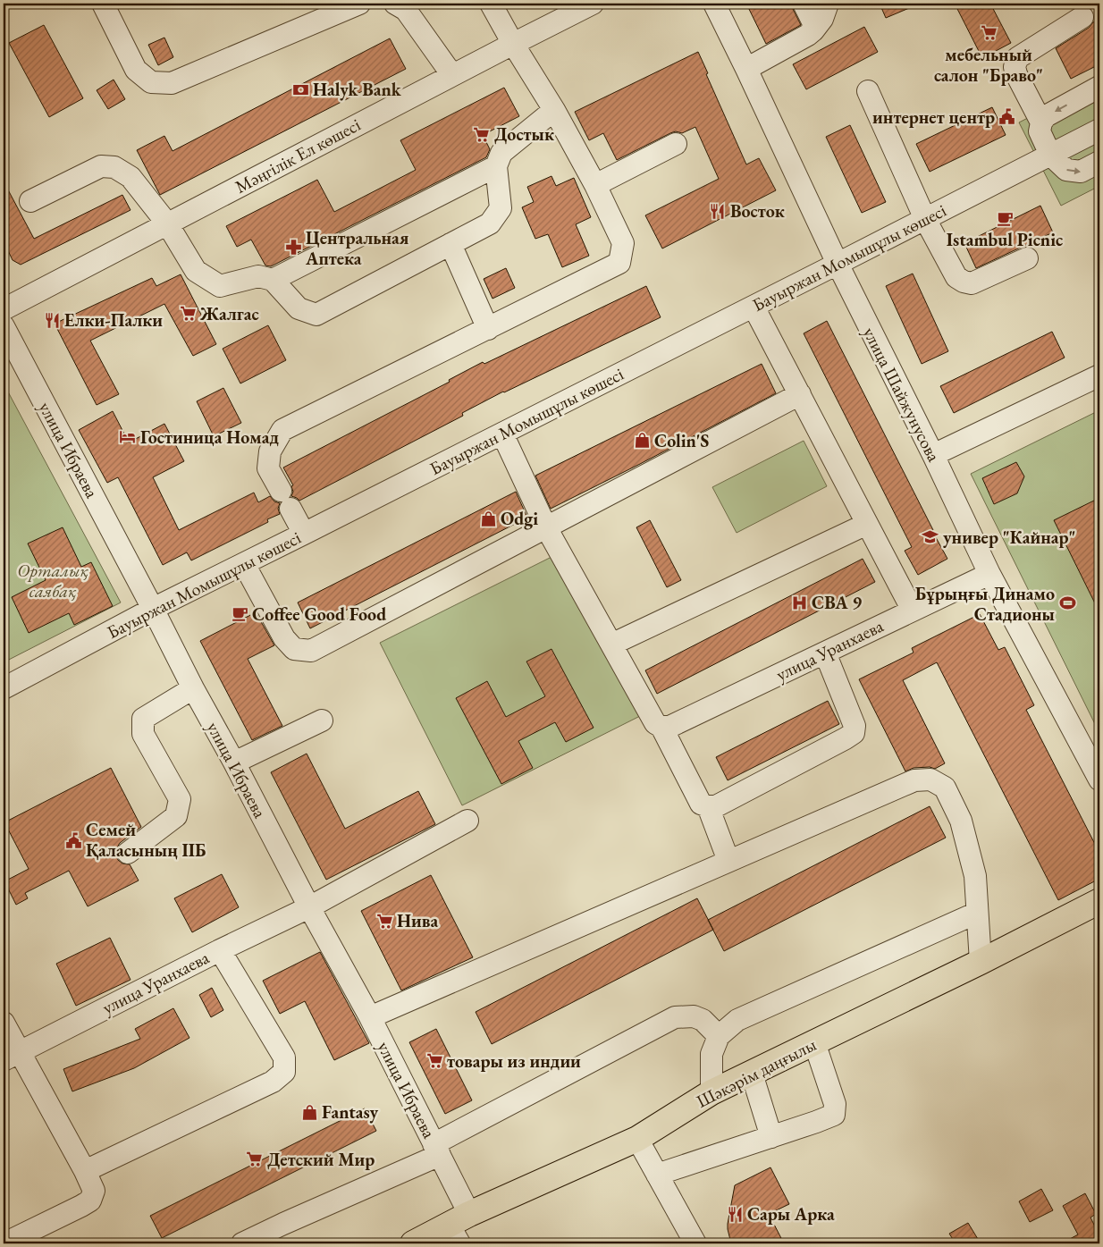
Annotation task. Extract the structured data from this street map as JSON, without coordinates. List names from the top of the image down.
{
  "streets": {
    "main road": ["Шәкәрім даңғылы"],
    "street": [
      "Мәңгілік Ел көшесі",
      "Бауыржан Момышұлы көшесі",
      "улица Шайжунусова",
      "улица Ибраева",
      "улица Уранхаева"
    ]
  },
  "crossings": [
    ["Бауыржан Момышұлы көшесі", "улица Шайжунусова"],
    ["Бауыржан Момышұлы көшесі", "улица Ибраева"],
    ["улица Шайжунусова", "улица Уранхаева"],
    ["улица Ибраева", "улица Уранхаева"],
    ["улица Ибраева", "Шәкәрім даңғылы"]
  ],
  "parks": ["Орталық саябақ"],
  "places": {
    "supermarket": [
      "мебельный салон \"Браво\"",
      "Достык",
      "Жалгас",
      "Нива",
      "товары из индии",
      "Детский Мир"
    ],
    "bank": ["Halyk Bank"],
    "public building": ["интернет центр", "Семей Қаласының ІІБ"],
    "restaurant": ["Восток", "Елки-Палки", "Сары Арка"],
    "cafe": ["Istambul Picnic", "Coffee Good Food"],
    "pharmacy": ["Центральная Аптека"],
    "hotel": ["Гостиница Номад"],
    "shop": ["Colin'S", "Odgi", "Fantasy"],
    "school or university": ["универ \"Кайнар\""],
    "hospital": ["СВА 9"],
    "sports": ["Бұрыңғы Динамо Стадионы"]
  }
}
